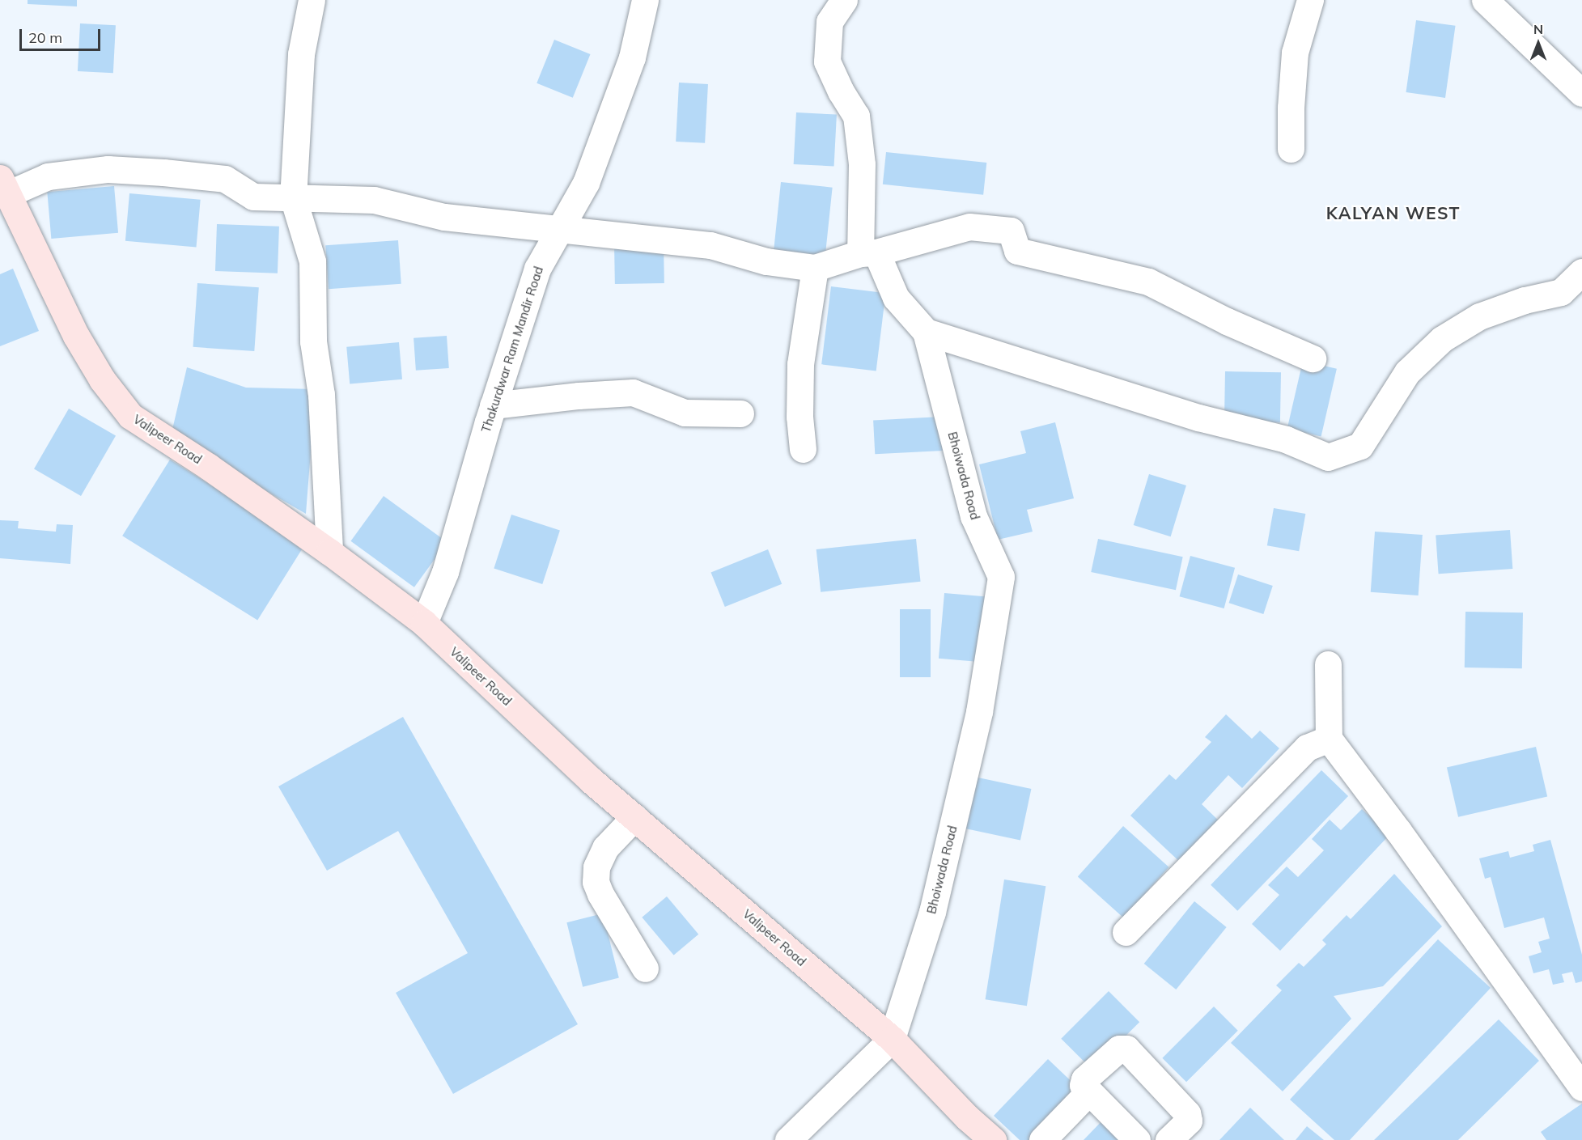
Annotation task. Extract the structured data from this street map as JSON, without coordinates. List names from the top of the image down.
{
  "streets": {
    "street": ["Thakurdwar Ram Mandir Road", "Valipeer Road", "Bhoiwada Road"]
  },
  "crossings": [
    ["Thakurdwar Ram Mandir Road", "Valipeer Road"],
    ["Valipeer Road", "Bhoiwada Road"]
  ],
  "districts": ["KALYAN WEST"],
  "scale_bar": "20 m",
  "north": "top"
}
